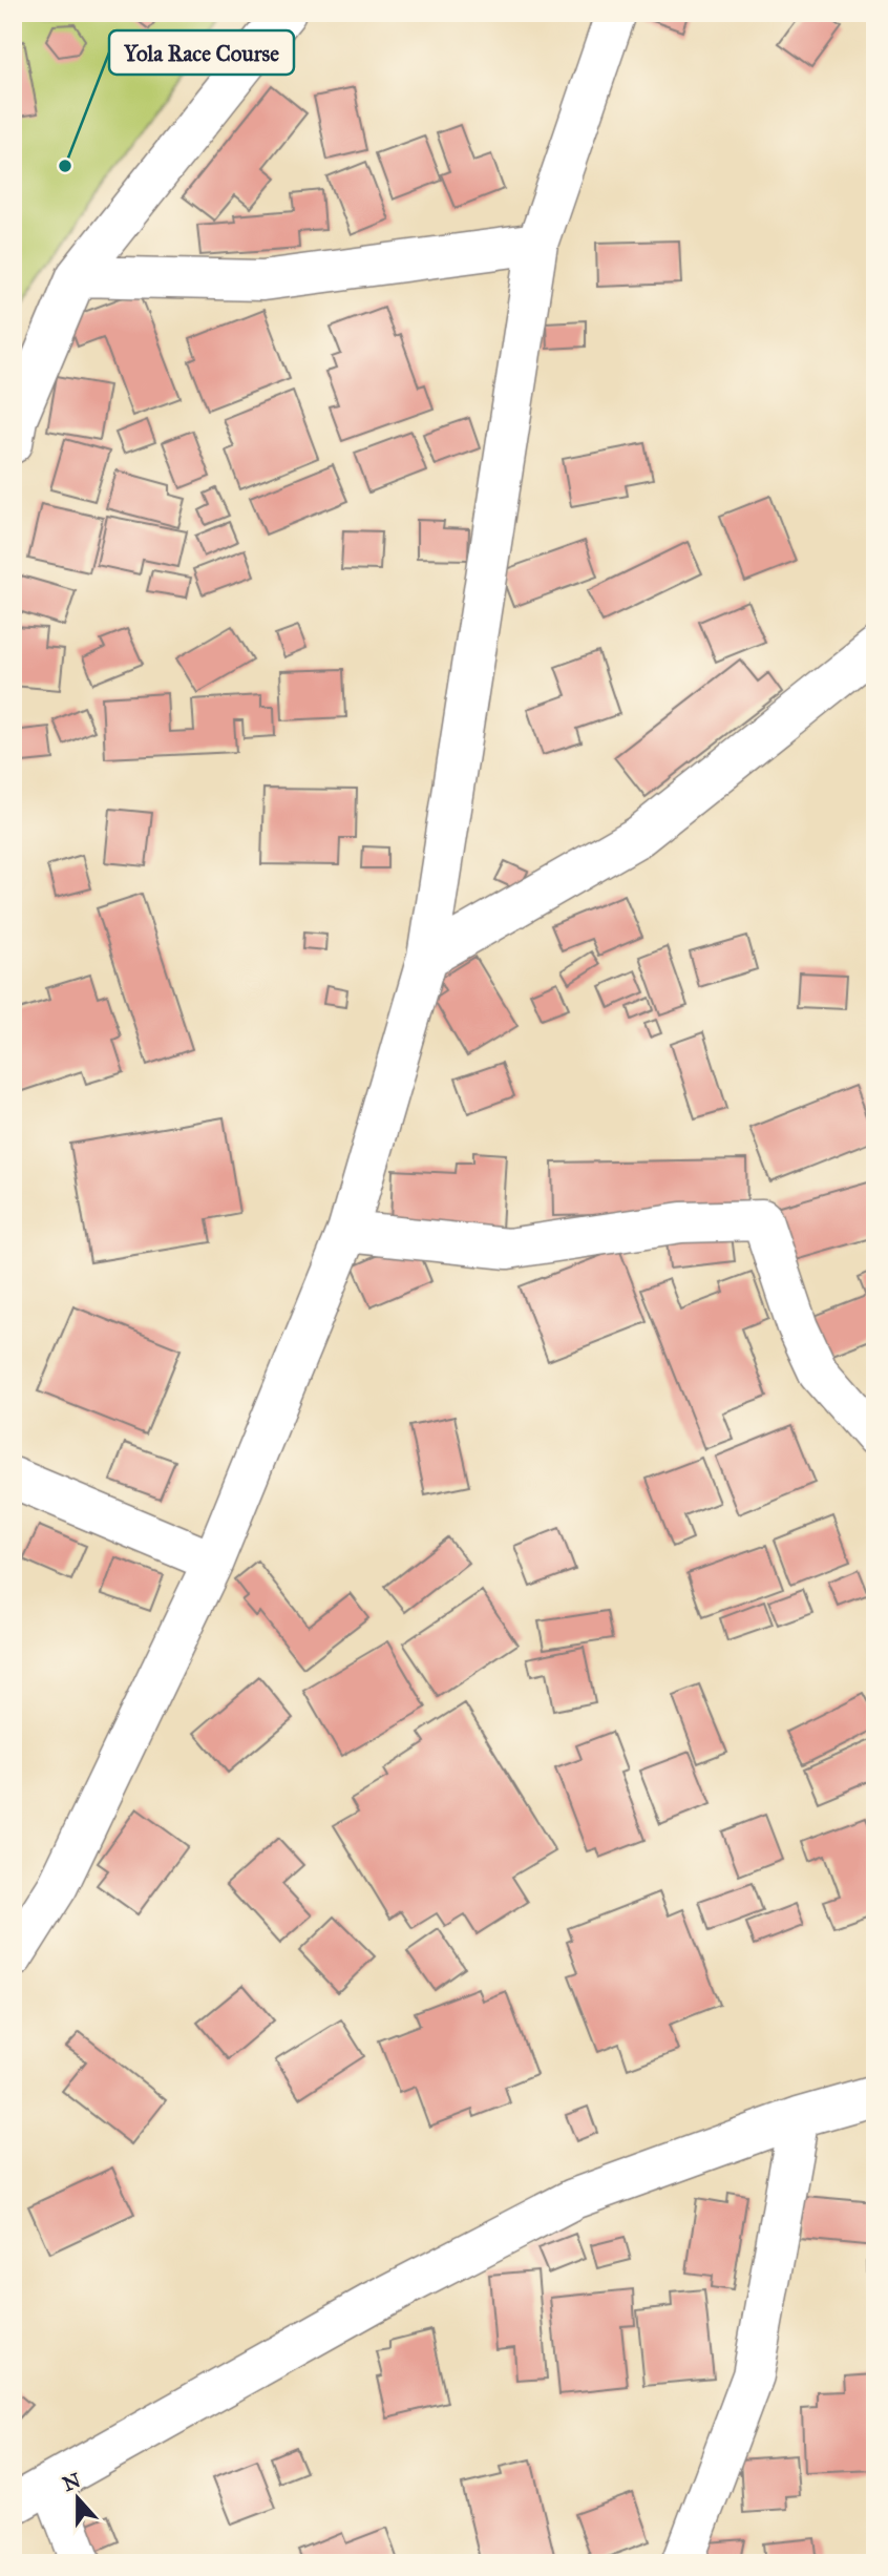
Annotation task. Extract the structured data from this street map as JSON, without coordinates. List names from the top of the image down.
{
  "places": ["Yola Race Course"],
  "north": "top"
}
